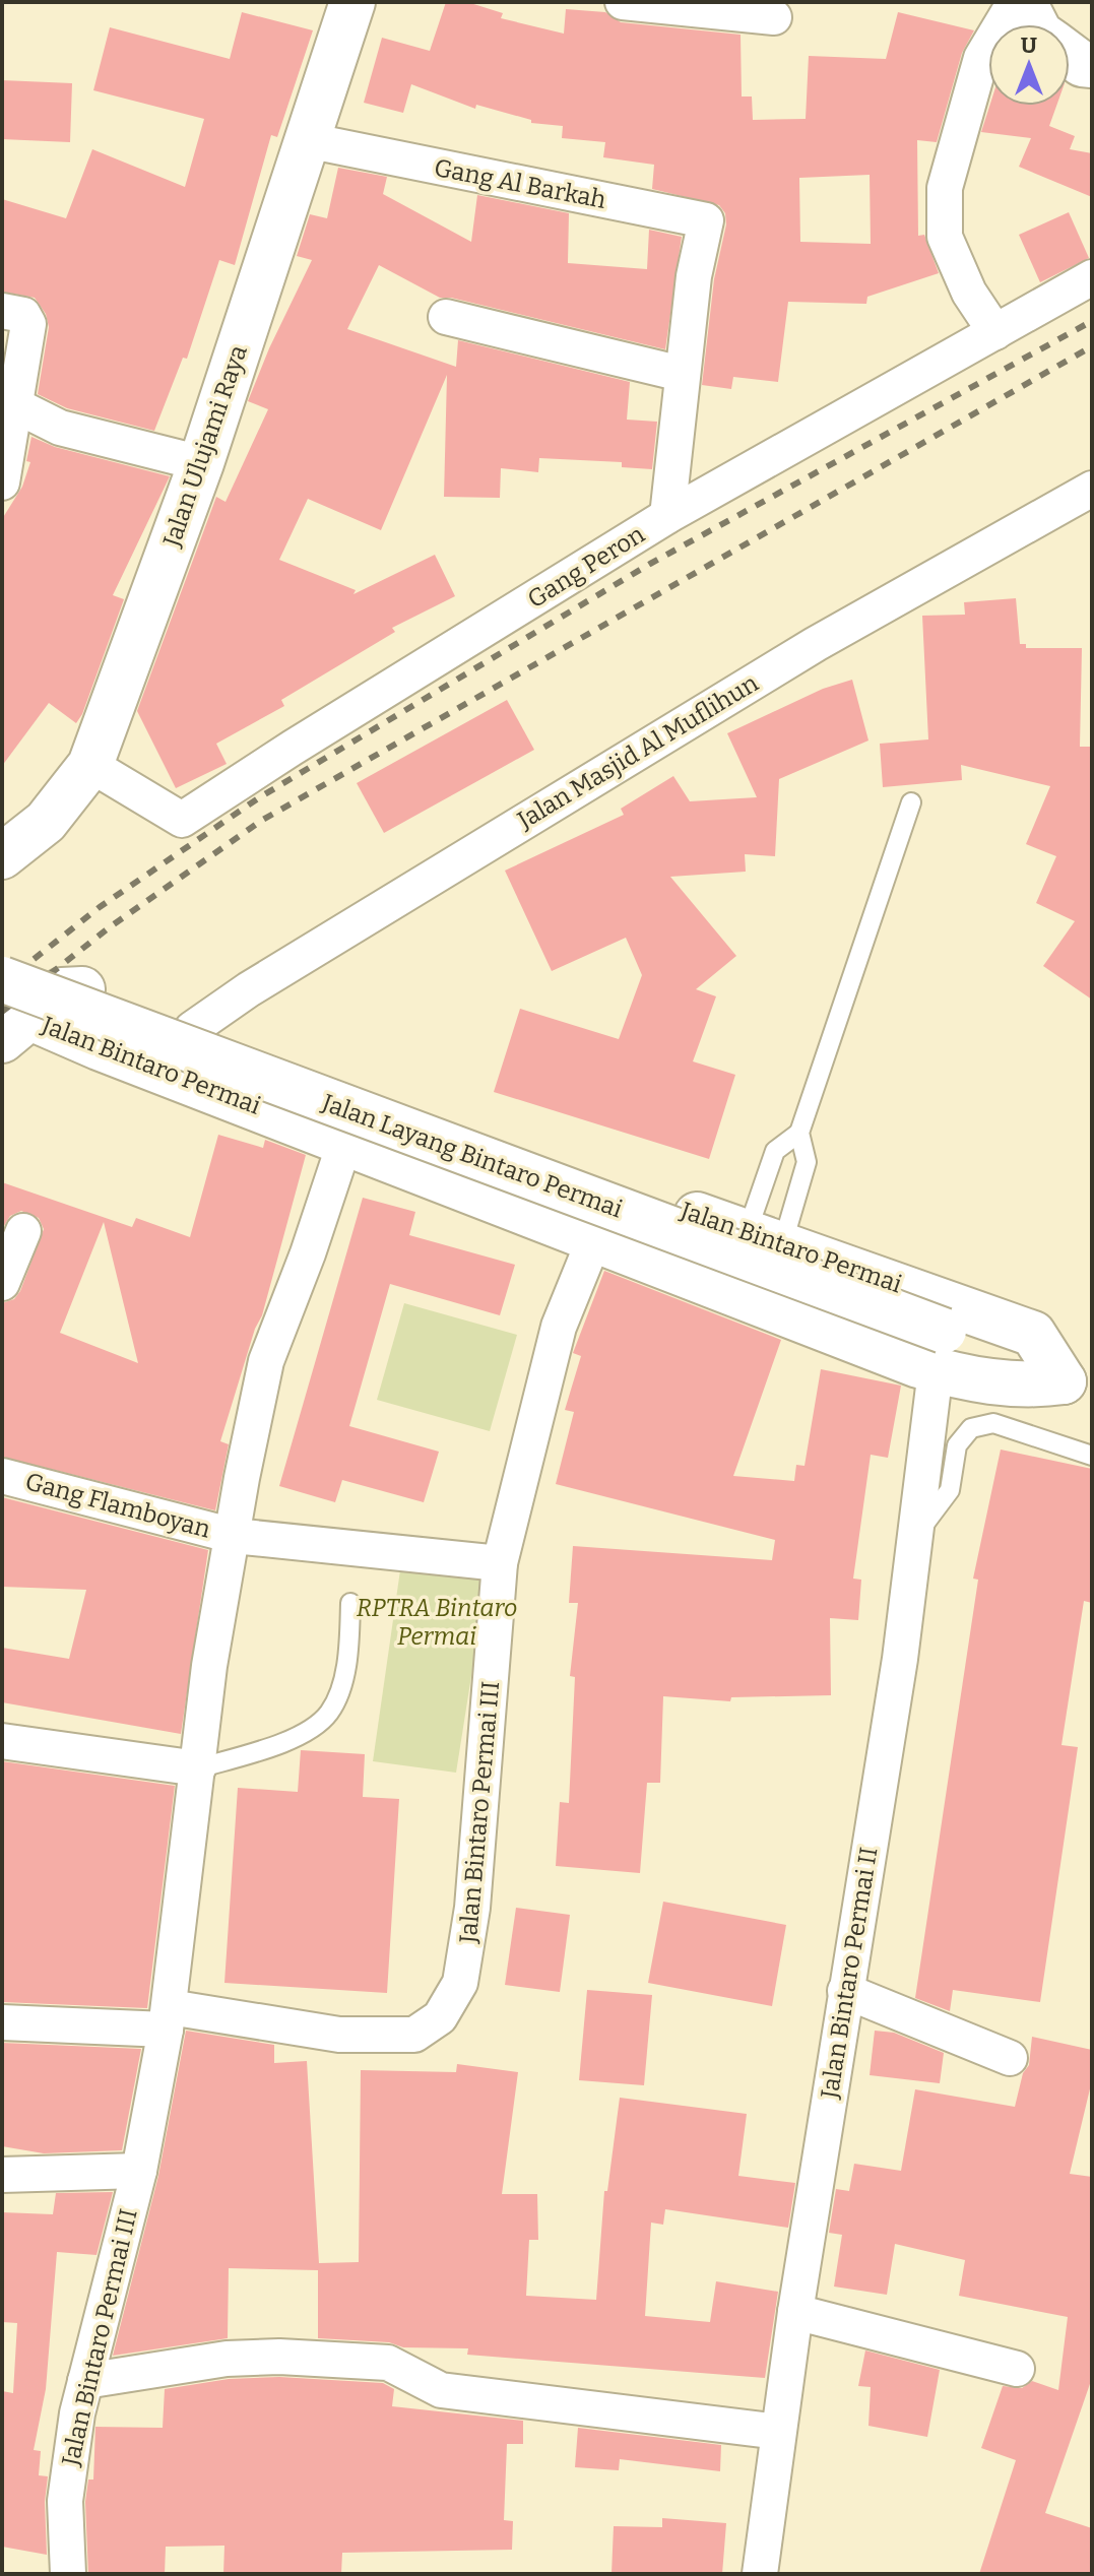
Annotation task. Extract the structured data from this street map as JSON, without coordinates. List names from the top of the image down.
{
  "streets": {
    "street": [
      "Gang Al Barkah",
      "Jalan Ulujami Raya",
      "Gang Peron",
      "Jalan Masjid Al Muflihun",
      "Jalan Bintaro Permai",
      "Jalan Layang Bintaro Permai",
      "Gang Flamboyan",
      "Jalan Bintaro Permai III",
      "Jalan Bintaro Permai II"
    ]
  },
  "crossings": [
    ["Gang Al Barkah", "Jalan Ulujami Raya"],
    ["Jalan Ulujami Raya", "Gang Peron"],
    ["Jalan Masjid Al Muflihun", "Jalan Bintaro Permai"],
    ["Jalan Bintaro Permai", "Jalan Layang Bintaro Permai"],
    ["Jalan Bintaro Permai", "Jalan Bintaro Permai III"],
    ["Jalan Bintaro Permai", "Jalan Bintaro Permai II"],
    ["Jalan Layang Bintaro Permai", "Jalan Bintaro Permai II"],
    ["Gang Flamboyan", "Jalan Bintaro Permai III"]
  ],
  "parks": ["RPTRA Bintaro Permai"],
  "north": "top"
}
